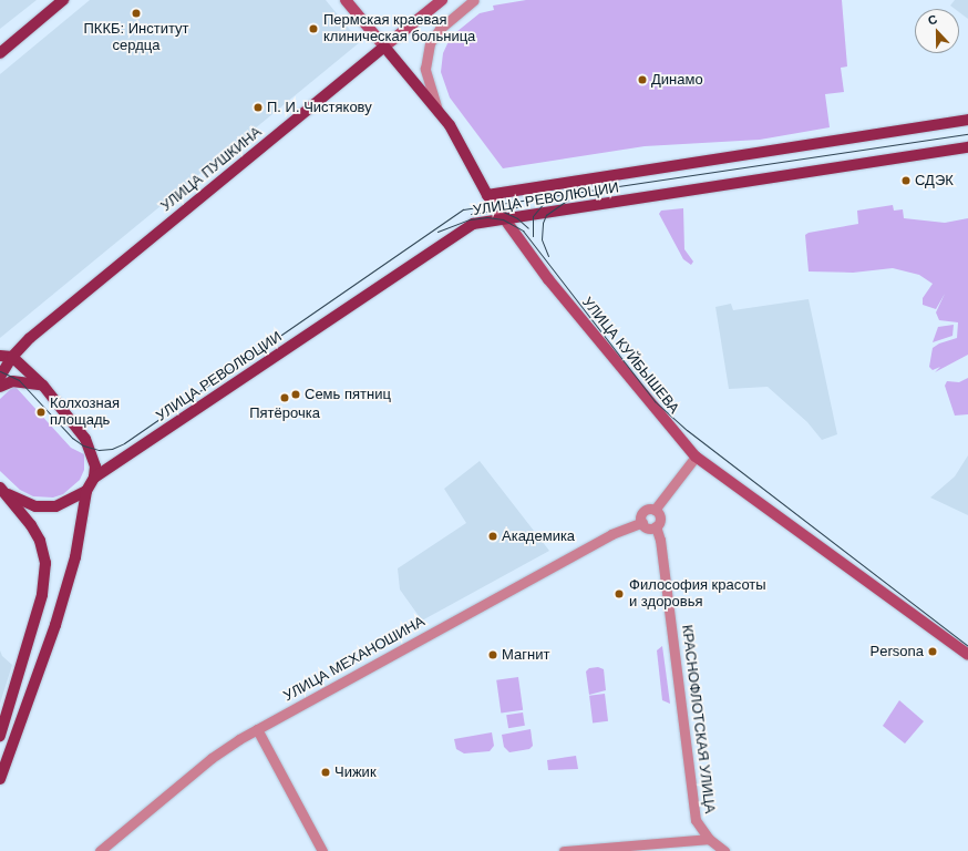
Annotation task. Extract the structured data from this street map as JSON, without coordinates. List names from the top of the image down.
{
  "streets": {
    "main road": ["УЛИЦА ПУШКИНА", "УЛИЦА РЕВОЛЮЦИИ", "УЛИЦА КУЙБЫШЕВА"],
    "street": ["УЛИЦА МЕХАНОШИНА", "КРАСНОФЛОТСКАЯ УЛИЦА"]
  },
  "crossings": [
    ["УЛИЦА ПУШКИНА", "УЛИЦА КУЙБЫШЕВА"],
    ["УЛИЦА РЕВОЛЮЦИИ", "УЛИЦА КУЙБЫШЕВА"],
    ["УЛИЦА КУЙБЫШЕВА", "УЛИЦА МЕХАНОШИНА"],
    ["УЛИЦА МЕХАНОШИНА", "КРАСНОФЛОТСКАЯ УЛИЦА"]
  ],
  "places": [
    "ПККБ: Институт сердца",
    "Пермская краевая клиническая больница",
    "Динамо",
    "П. И. Чистякову",
    "СДЭК",
    "Семь пятниц",
    "Пятёрочка",
    "Колхозная площадь",
    "Академика",
    "Философия красоты и здоровья",
    "Persona",
    "Магнит",
    "Чижик"
  ],
  "north": "top"
}
